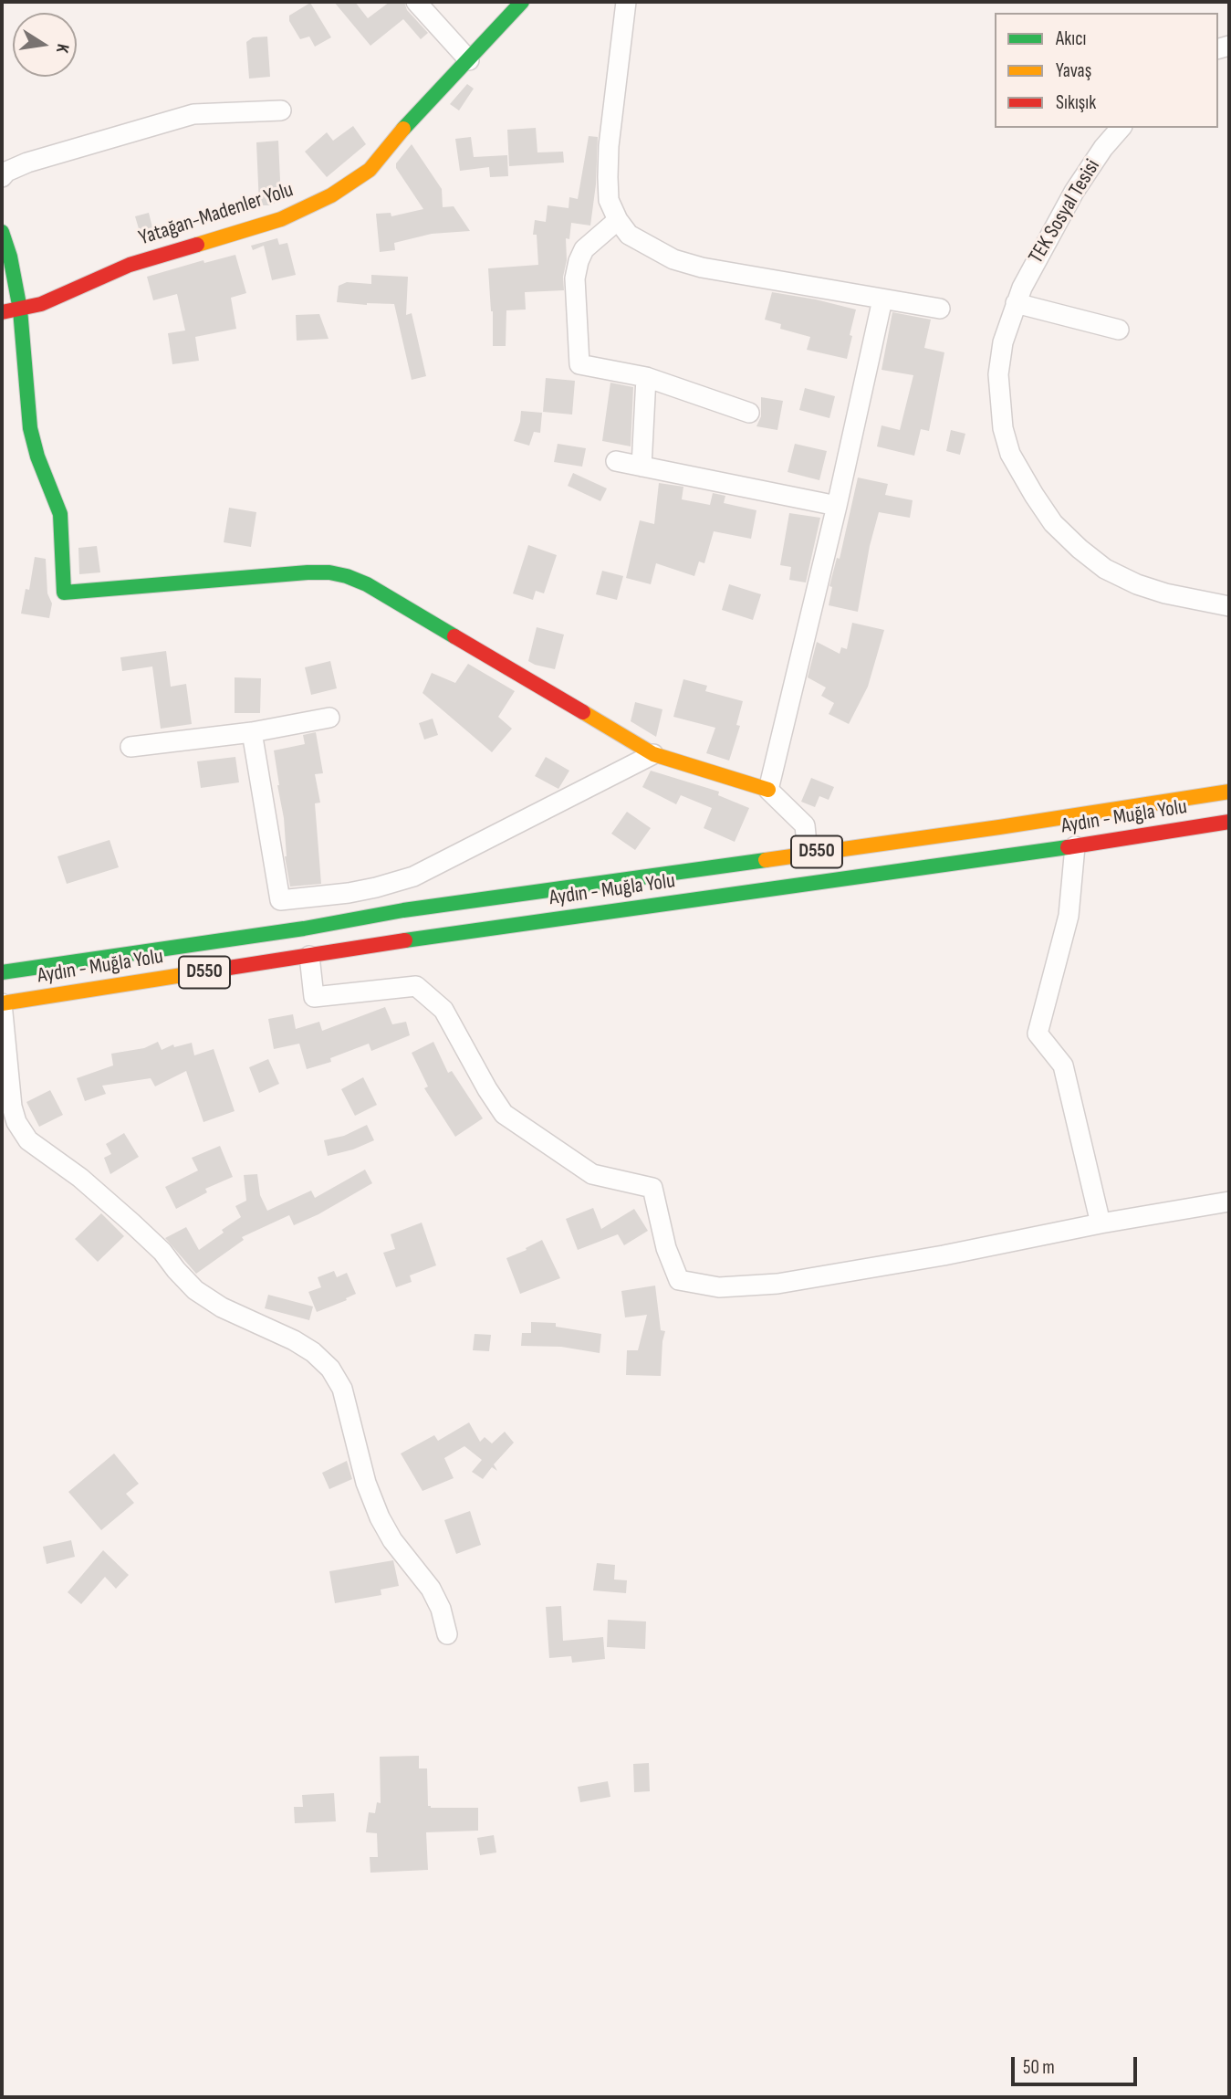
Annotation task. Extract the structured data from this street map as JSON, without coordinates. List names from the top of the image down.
{
  "streets": {
    "main road": ["Yatağan-Madenler Yolu", "Aydın - Muğla Yolu", "D550"],
    "street": ["TEK Sosyal Tesisi"]
  },
  "legend": ["Akıcı", "Yavaş", "Sıkışık"],
  "scale_bar": "50 m",
  "north": "right"
}
